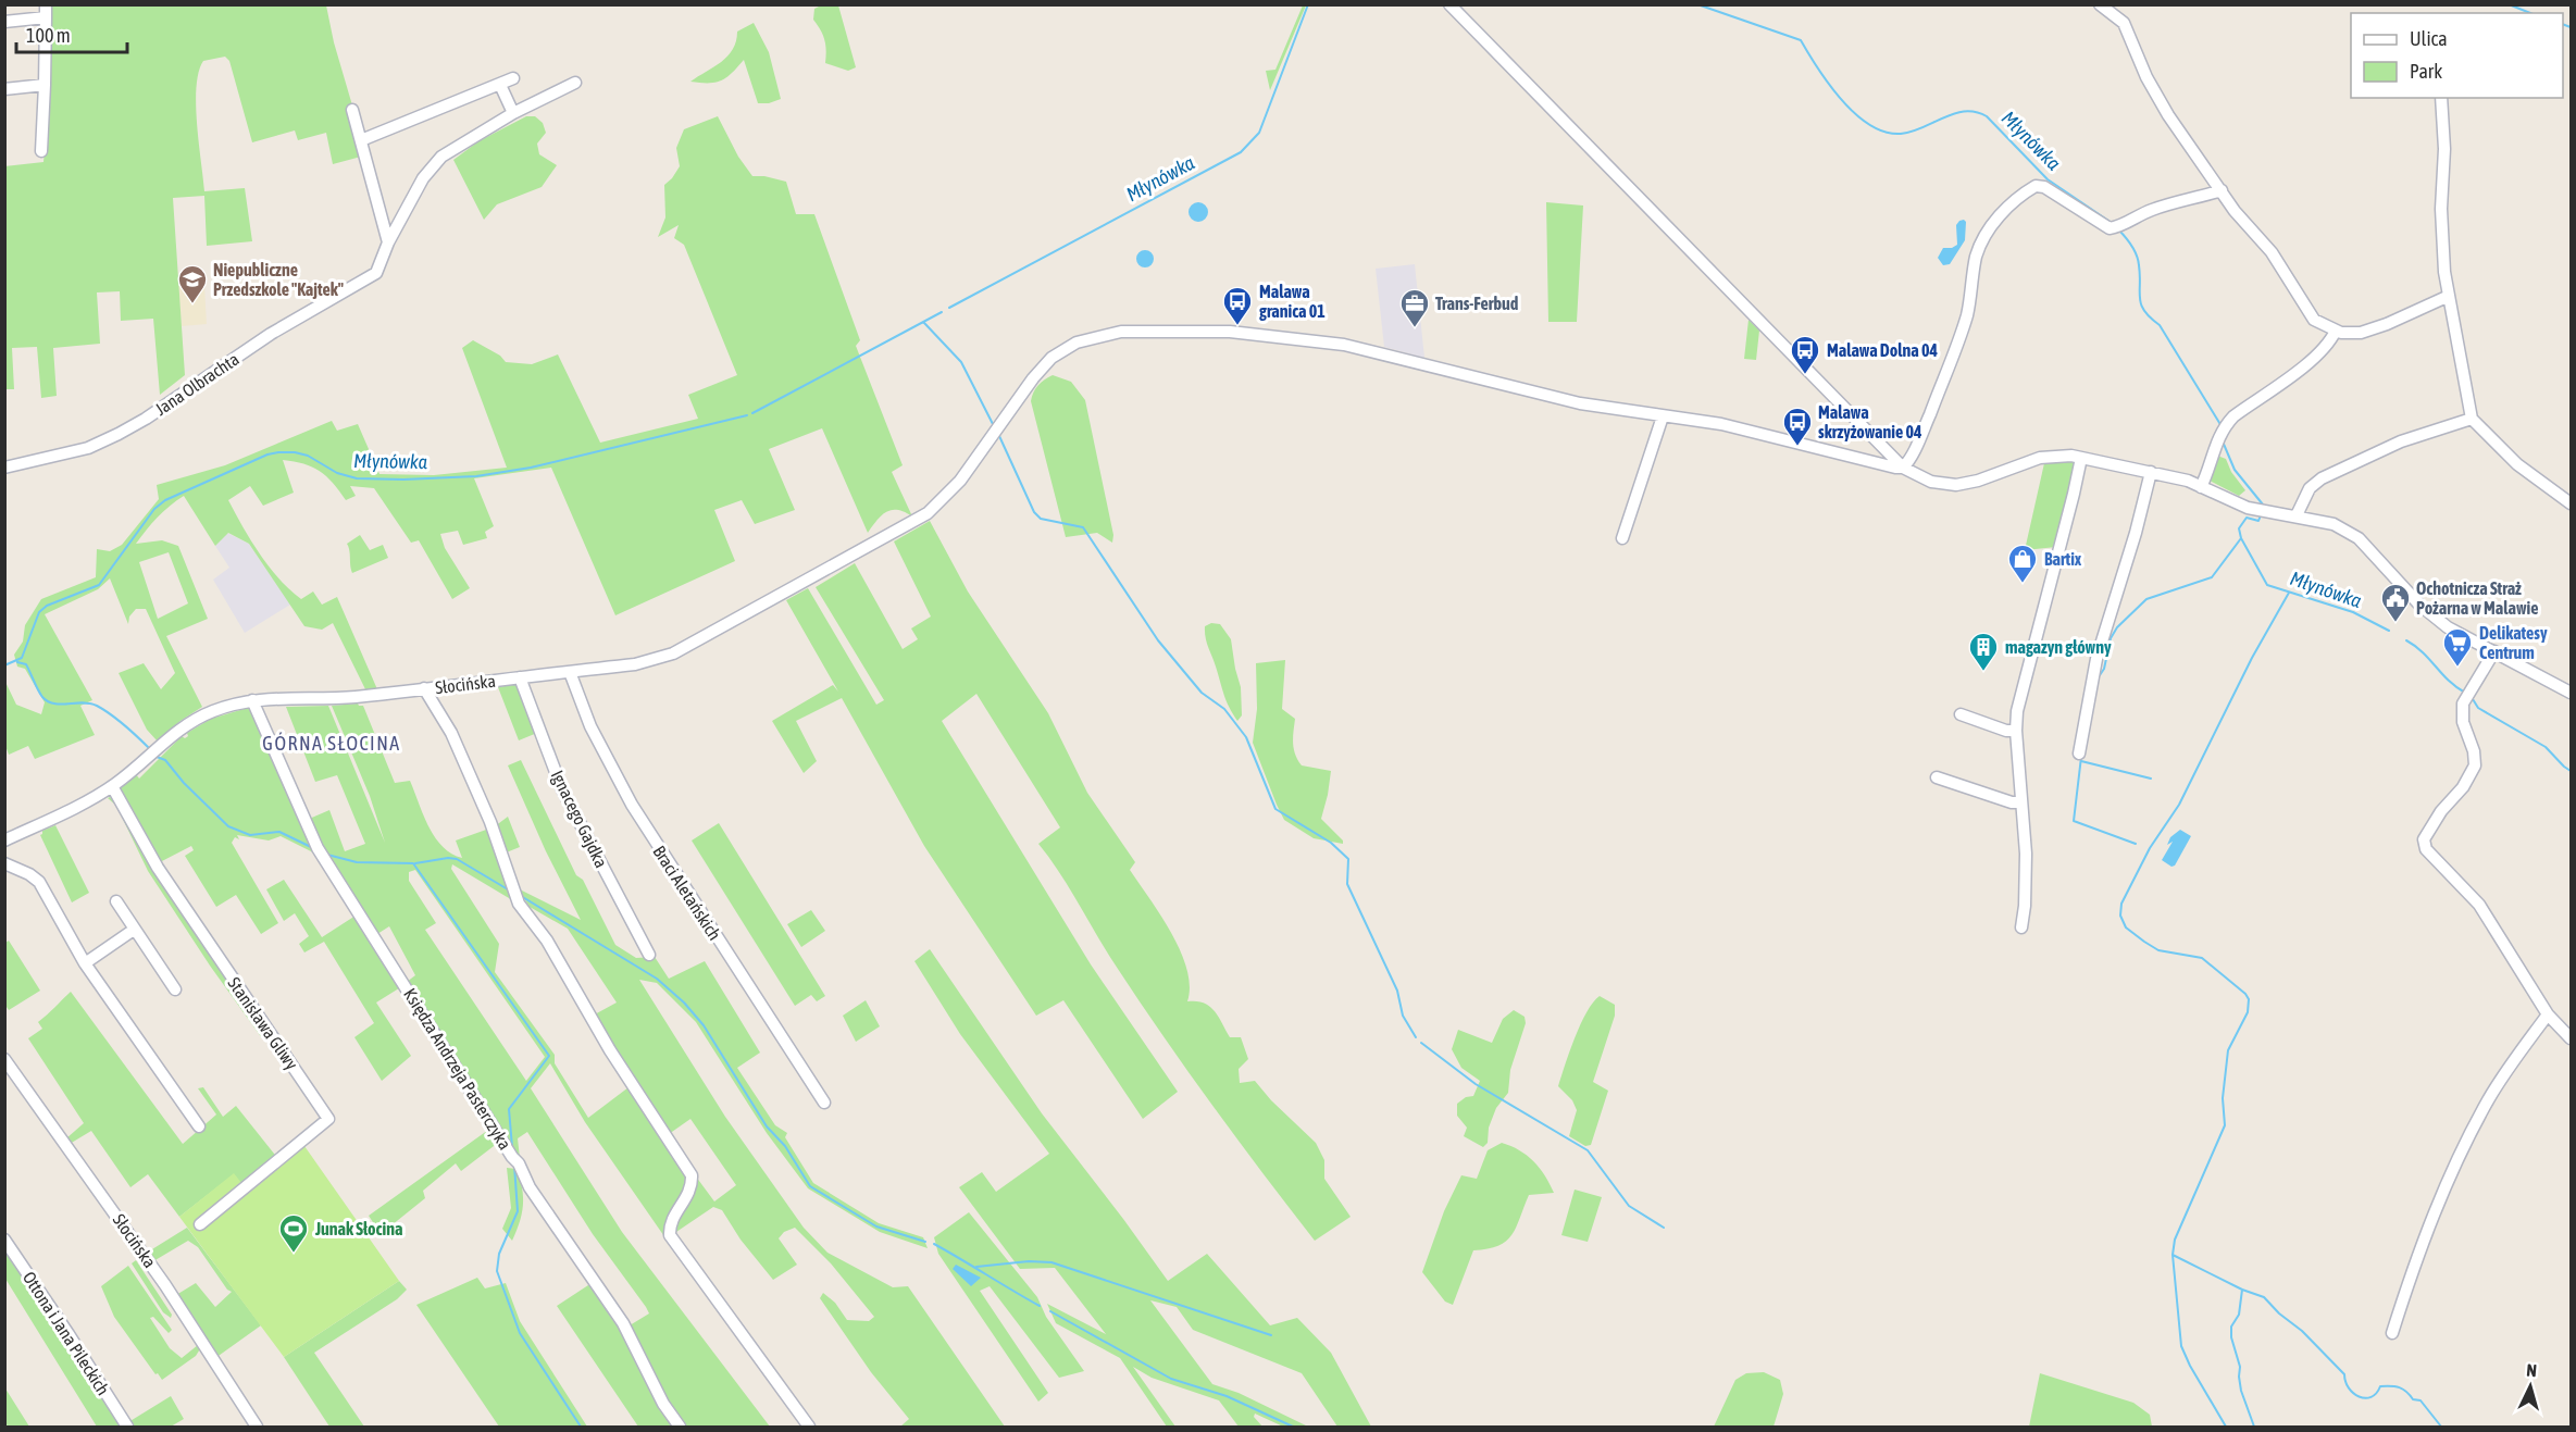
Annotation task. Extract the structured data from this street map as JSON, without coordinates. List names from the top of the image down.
{
  "streets": {
    "street": [
      "Jana Olbrachta",
      "Słocińska",
      "Ignacego Gajdka",
      "Braci Aletańskich",
      "Stanisława Gliwy",
      "Księdza Andrzeja Pasterczyka",
      "Ottona i Jana Pileckich"
    ]
  },
  "crossings": [
    ["Słocińska", "Ignacego Gajdka"],
    ["Słocińska", "Braci Aletańskich"],
    ["Słocińska", "Stanisława Gliwy"],
    ["Słocińska", "Księdza Andrzeja Pasterczyka"]
  ],
  "districts": ["GÓRNA SŁOCINA"],
  "water": ["Młynówka"],
  "places": {
    "school or university": ["Niepubliczne Przedszkole \"Kajtek\""],
    "bus stop": ["Malawa granica 01", "Malawa Dolna 04", "Malawa skrzyżowanie 04"],
    "office": ["Trans-Ferbud"],
    "shop": ["Bartix"],
    "public building": ["Ochotnicza Straż Pożarna w Malawie"],
    "supermarket": ["Delikatesy Centrum"],
    "building": ["magazyn główny"],
    "sports": ["Junak Słocina"]
  },
  "legend": ["Ulica", "Park"],
  "scale_bar": "100 m",
  "north": "top"
}
